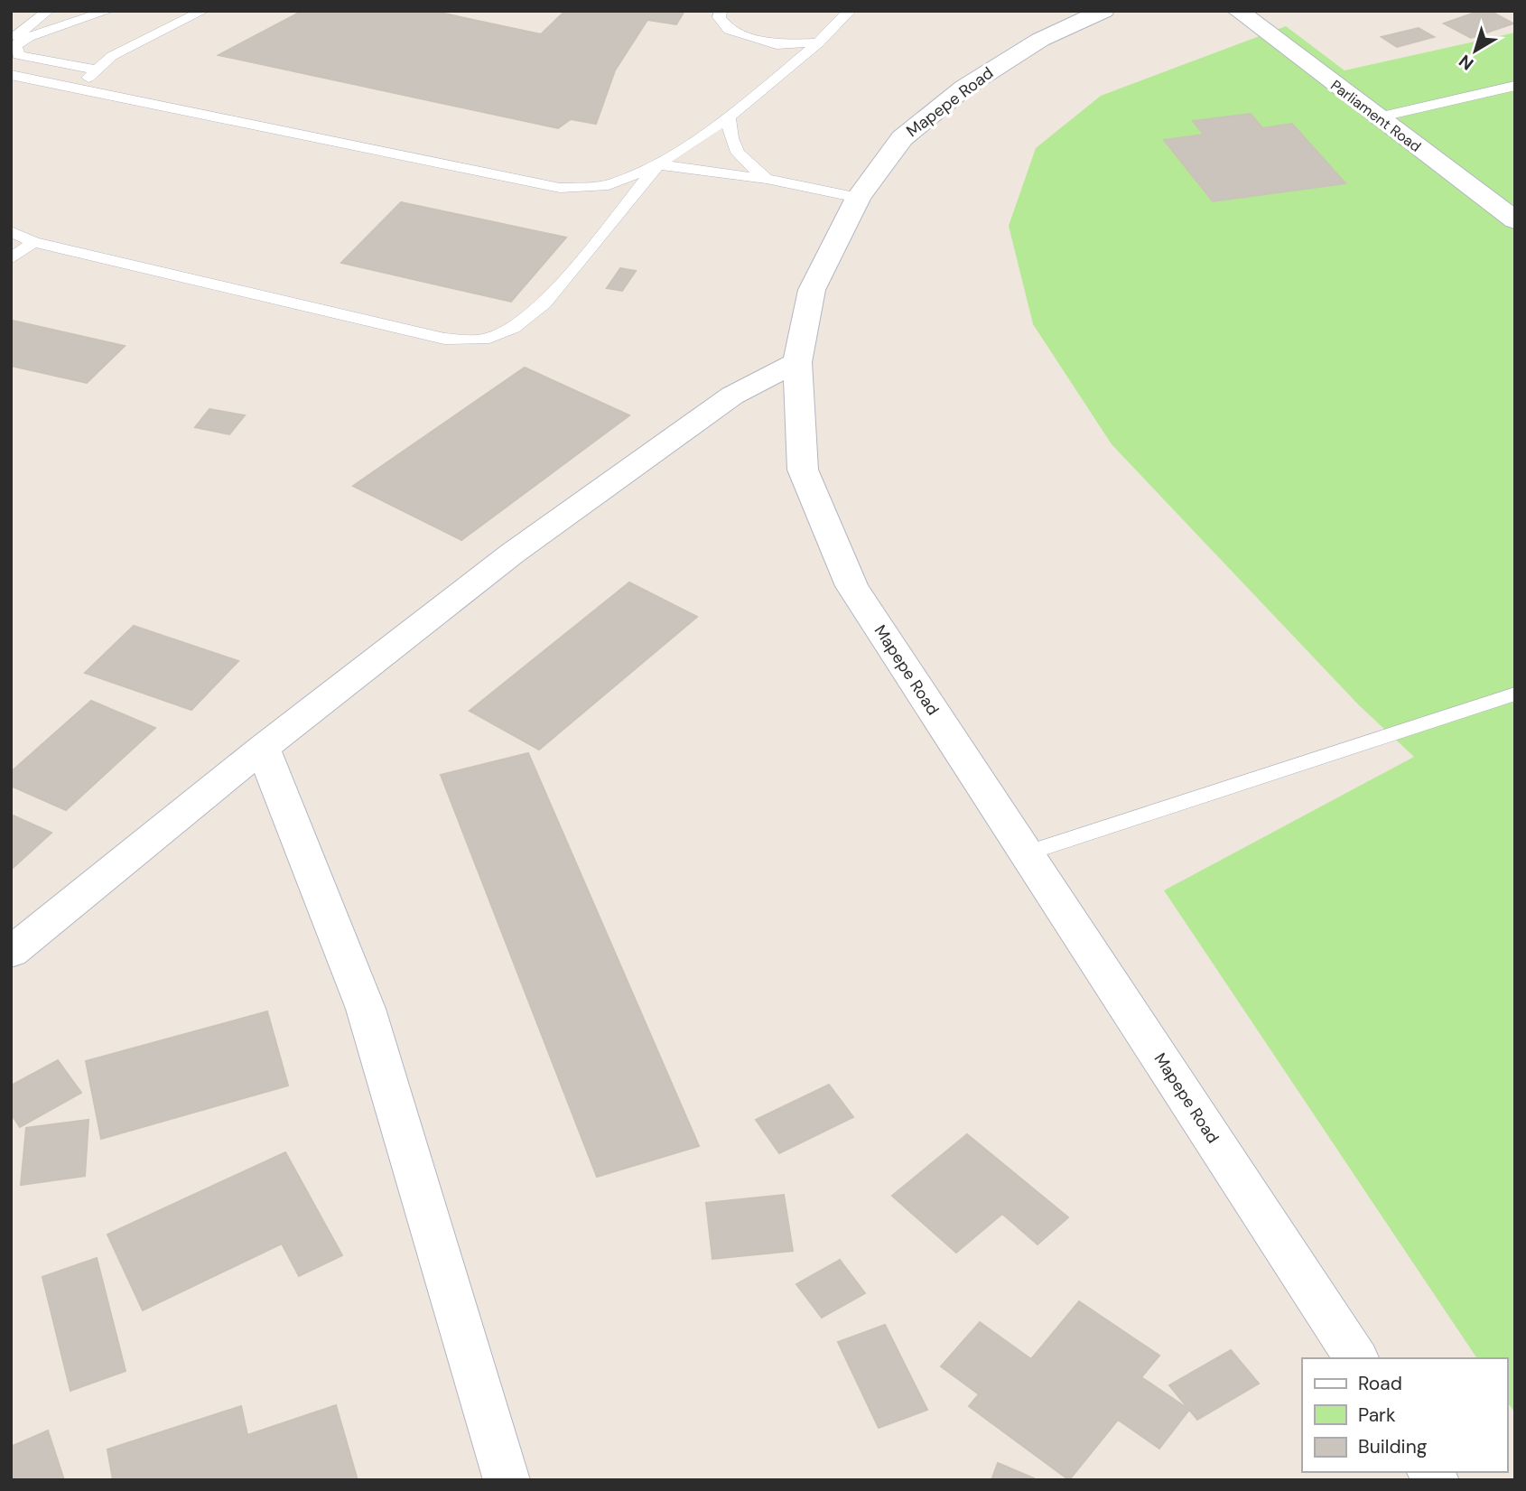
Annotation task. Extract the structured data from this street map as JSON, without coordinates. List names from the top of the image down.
{
  "streets": {
    "street": ["Mapepe Road", "Parliament Road"]
  },
  "legend": ["Road", "Park", "Building"],
  "north": "bottom left"
}
